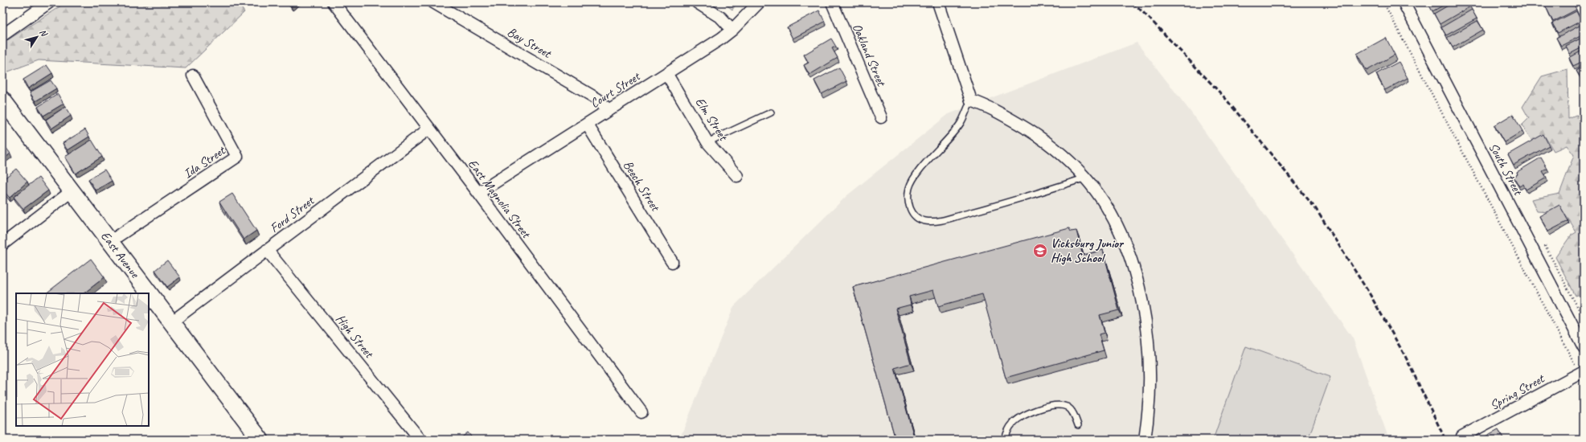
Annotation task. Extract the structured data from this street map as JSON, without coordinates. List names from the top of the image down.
{
  "streets": {
    "street": [
      "Bay Street",
      "Oakland Street",
      "Court Street",
      "Elm Street",
      "Ida Street",
      "South Street",
      "Beech Street",
      "East Magnolia Street",
      "Ford Street",
      "East Avenue",
      "High Street",
      "Spring Street"
    ]
  },
  "crossings": [
    ["Bay Street", "Court Street"],
    ["Court Street", "Elm Street"],
    ["Court Street", "Beech Street"],
    ["Court Street", "East Magnolia Street"],
    ["Ida Street", "East Avenue"],
    ["East Magnolia Street", "Ford Street"],
    ["Ford Street", "East Avenue"],
    ["Ford Street", "High Street"]
  ],
  "places": {
    "school or university": ["Vicksburg Junior High School"]
  },
  "north": "top right"
}
